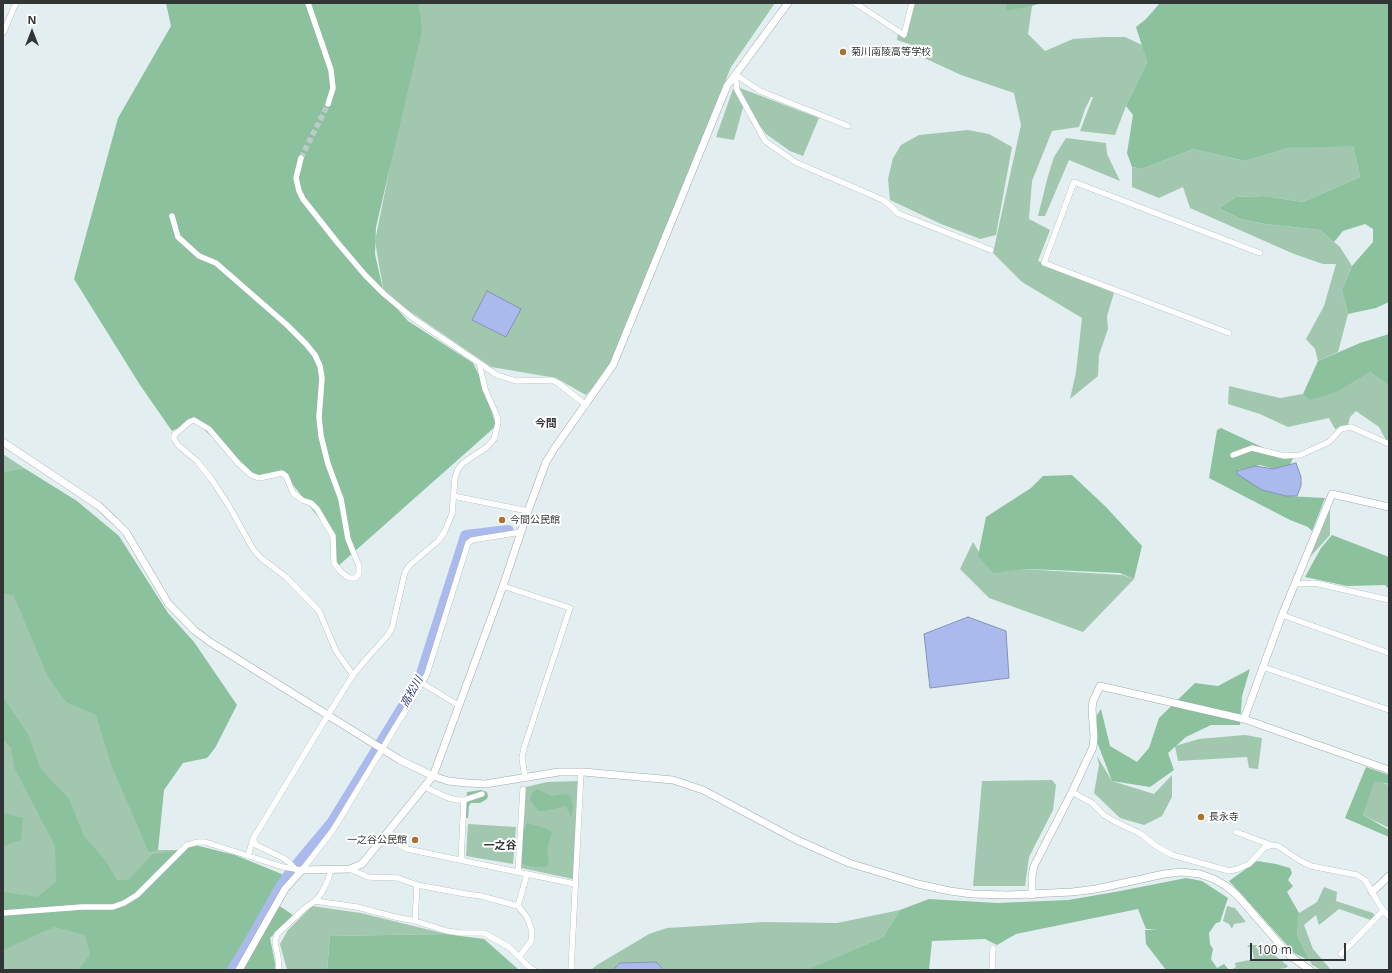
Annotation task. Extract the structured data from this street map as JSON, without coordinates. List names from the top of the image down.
{
  "districts": ["今間", "一之谷"],
  "water": ["高松川"],
  "places": [
    "菊川南陵高等学校",
    "今間公民館",
    "長永寺",
    "一之谷公民館"
  ],
  "scale_bar": "100 m",
  "north": "top"
}
